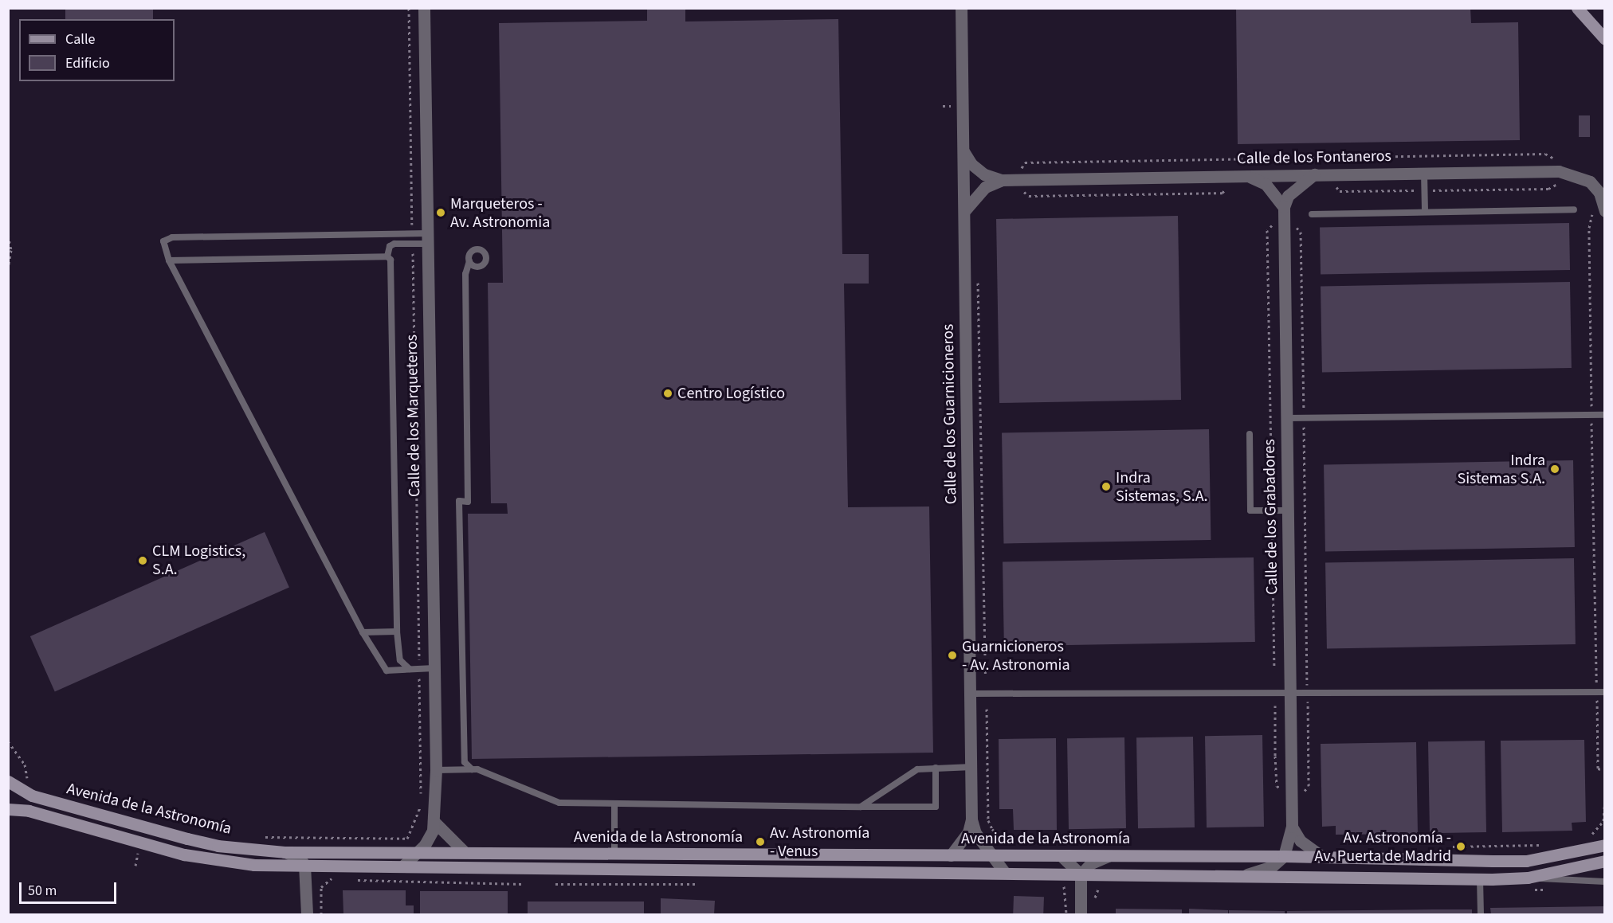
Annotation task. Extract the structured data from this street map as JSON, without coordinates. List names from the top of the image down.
{
  "streets": {
    "street": [
      "Calle de los Fontaneros",
      "Calle de los Guarnicioneros",
      "Calle de los Marqueteros",
      "Calle de los Grabadores",
      "Avenida de la Astronomía"
    ]
  },
  "crossings": [
    ["Calle de los Fontaneros", "Calle de los Guarnicioneros"],
    ["Calle de los Guarnicioneros", "Avenida de la Astronomía"],
    ["Calle de los Marqueteros", "Avenida de la Astronomía"],
    ["Calle de los Grabadores", "Avenida de la Astronomía"]
  ],
  "places": [
    "Marqueteros - Av. Astronomia",
    "Centro Logístico",
    "Indra Sistemas S.A.",
    "Indra Sistemas, S.A.",
    "CLM Logistics, S.A.",
    "Guarnicioneros - Av. Astronomia",
    "Av. Astronomía - Venus",
    "Av. Astronomía - Av. Puerta de Madrid"
  ],
  "legend": ["Calle", "Edificio"],
  "scale_bar": "50 m"
}
